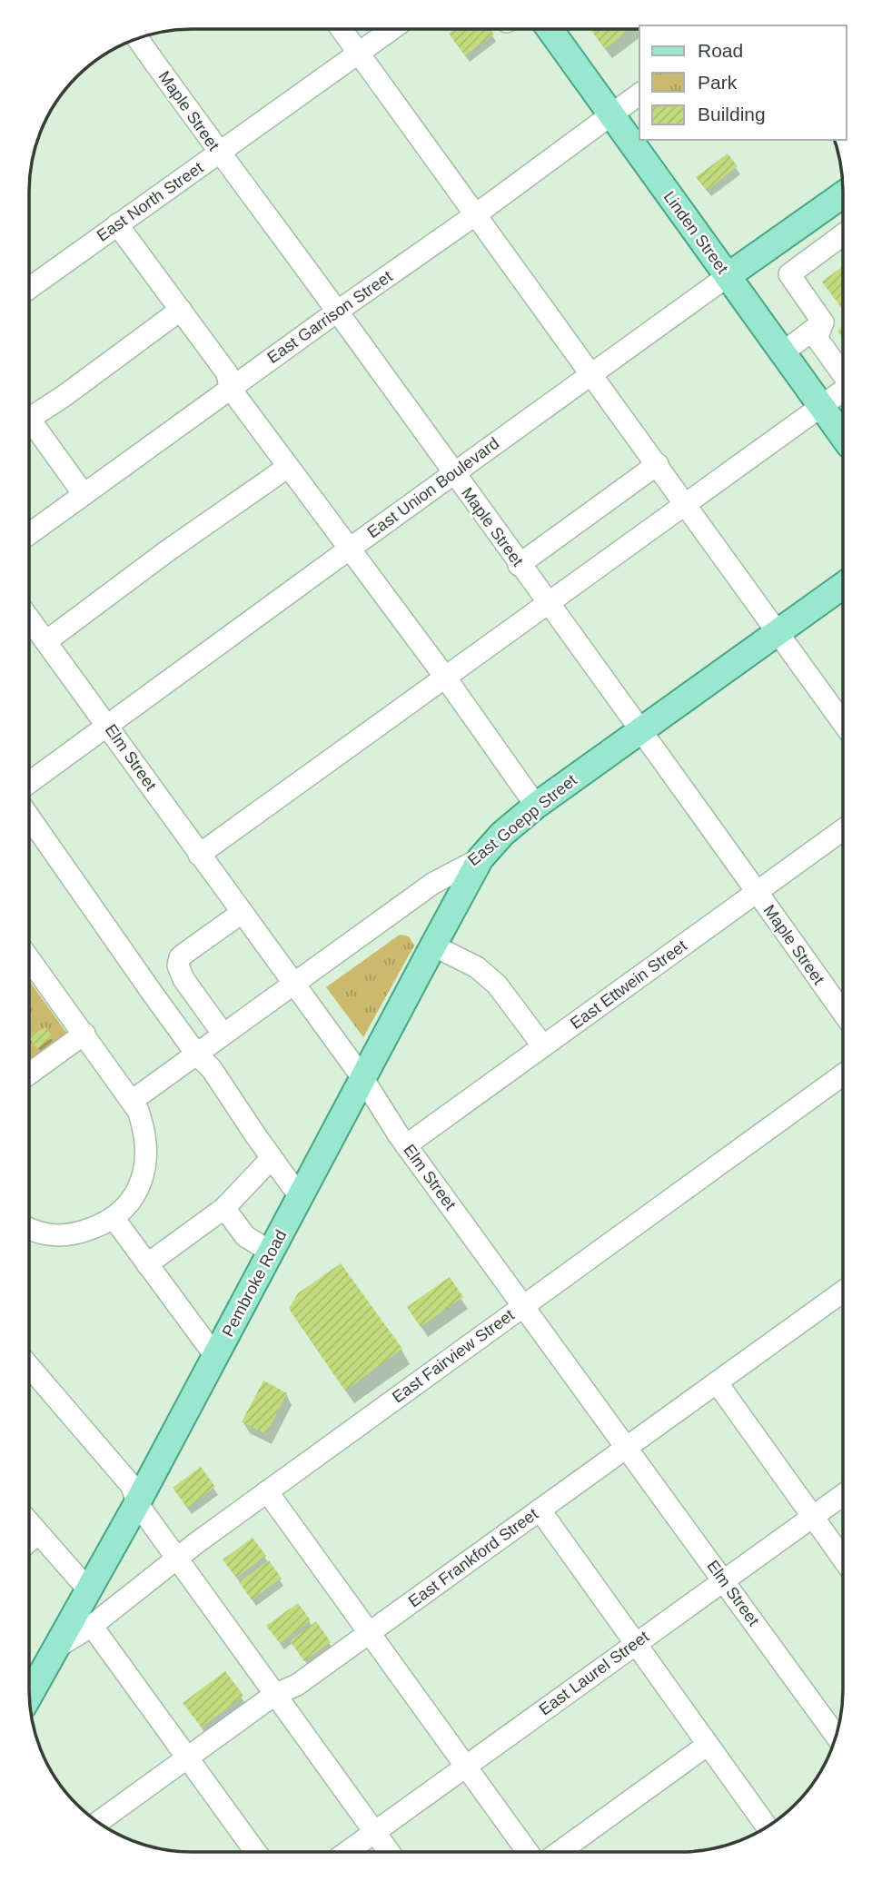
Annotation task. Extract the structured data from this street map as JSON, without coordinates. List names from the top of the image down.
{
  "streets": {
    "main road": [
      "Linden Street",
      "East Union Boulevard",
      "East Goepp Street",
      "Pembroke Road"
    ],
    "street": [
      "Maple Street",
      "East North Street",
      "East Garrison Street",
      "Elm Street",
      "East Ettwein Street",
      "East Fairview Street",
      "East Frankford Street",
      "East Laurel Street"
    ]
  },
  "crossings": [
    ["Maple Street", "East North Street"],
    ["Maple Street", "East Garrison Street"],
    ["Maple Street", "East Union Boulevard"],
    ["Maple Street", "East Goepp Street"],
    ["Maple Street", "East Ettwein Street"],
    ["Linden Street", "East Garrison Street"],
    ["Linden Street", "East Union Boulevard"],
    ["East Union Boulevard", "Elm Street"],
    ["Elm Street", "East Goepp Street"],
    ["Elm Street", "East Ettwein Street"],
    ["Elm Street", "Pembroke Road"],
    ["Elm Street", "East Fairview Street"],
    ["Elm Street", "East Frankford Street"],
    ["Elm Street", "East Laurel Street"],
    ["East Goepp Street", "Pembroke Road"],
    ["Pembroke Road", "East Fairview Street"]
  ],
  "legend": ["Road", "Park", "Building"]
}
